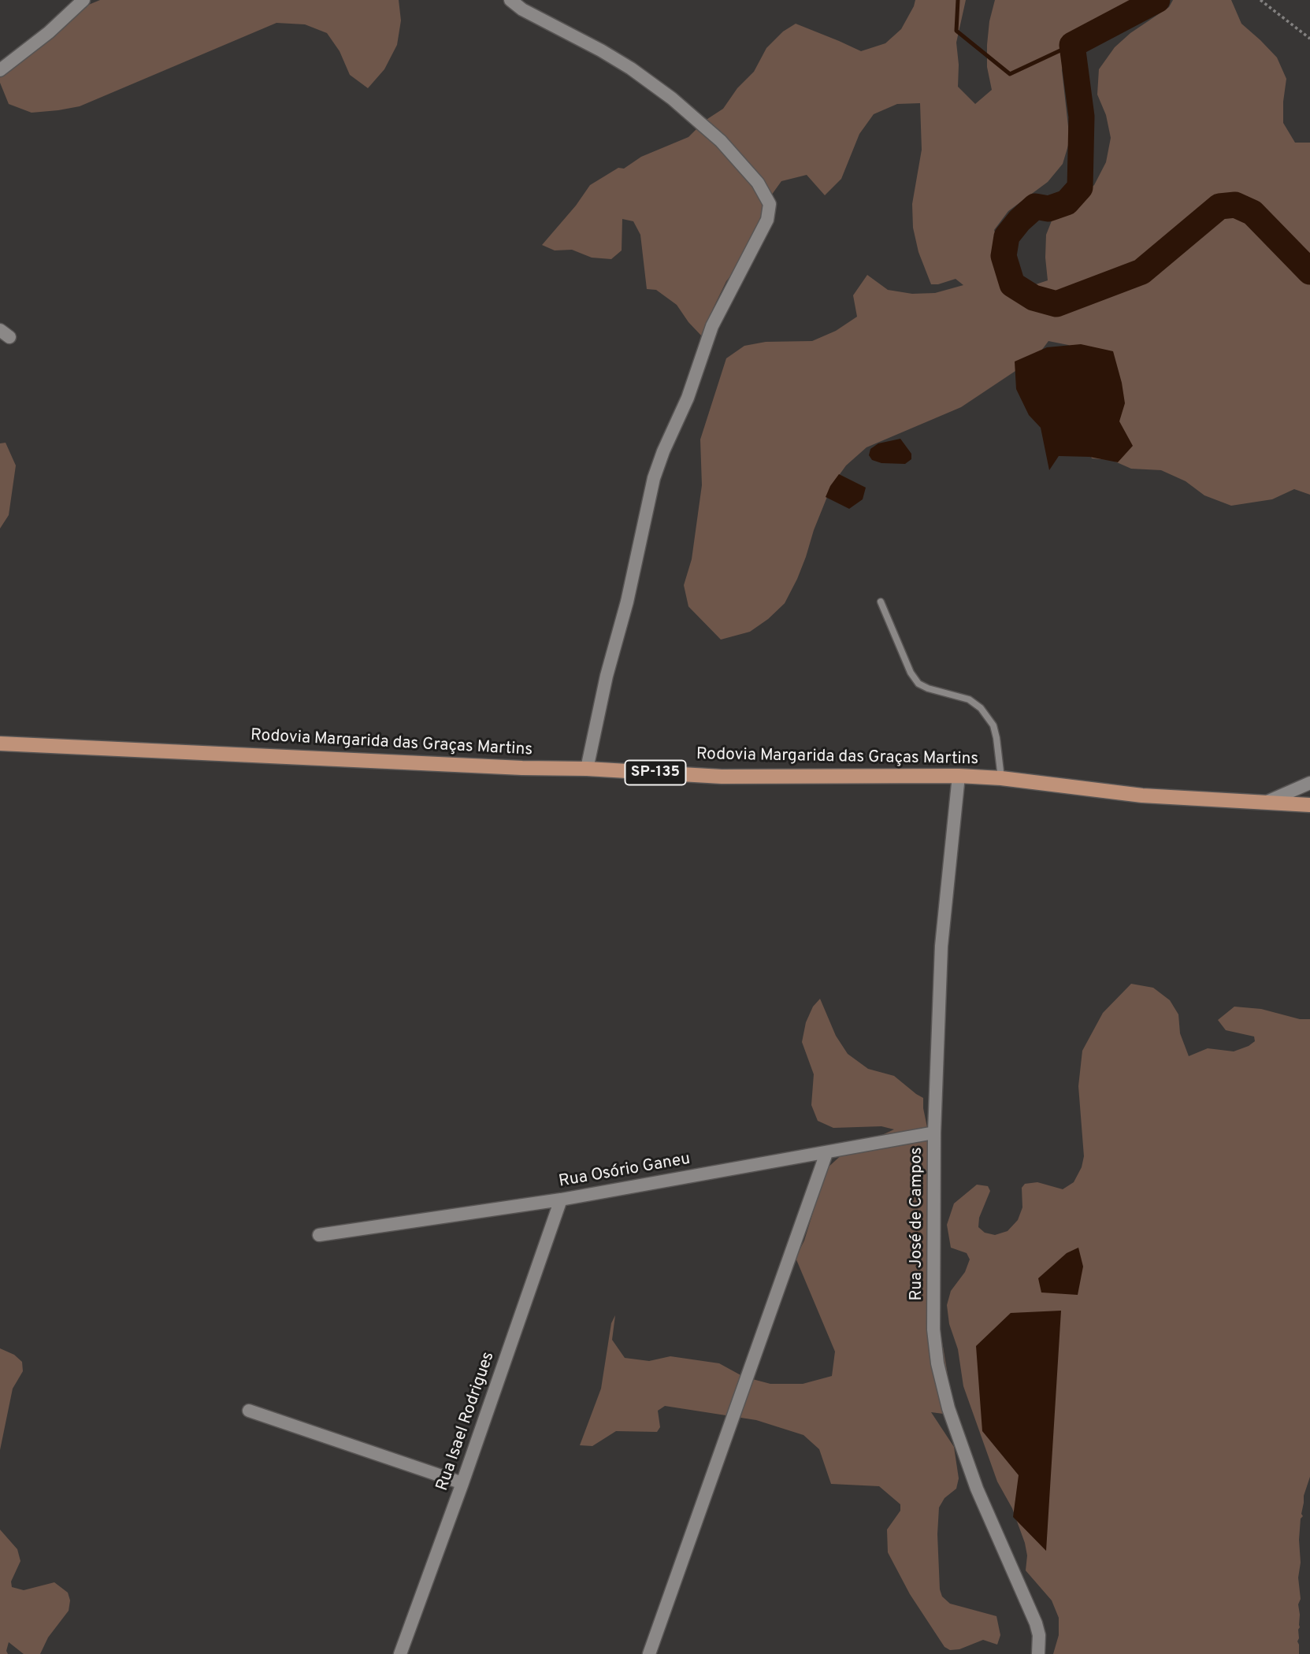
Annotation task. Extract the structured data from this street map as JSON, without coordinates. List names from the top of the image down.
{
  "streets": {
    "main road": ["Rodovia Margarida das Graças Martins", "SP-135"],
    "street": ["Rua Osório Ganeu", "Rua José de Campos", "Rua Isael Rodrigues"]
  },
  "crossings": [
    ["Rodovia Margarida das Graças Martins", "Rua José de Campos"],
    ["Rua Osório Ganeu", "Rua José de Campos"],
    ["Rua Osório Ganeu", "Rua Isael Rodrigues"]
  ]
}
